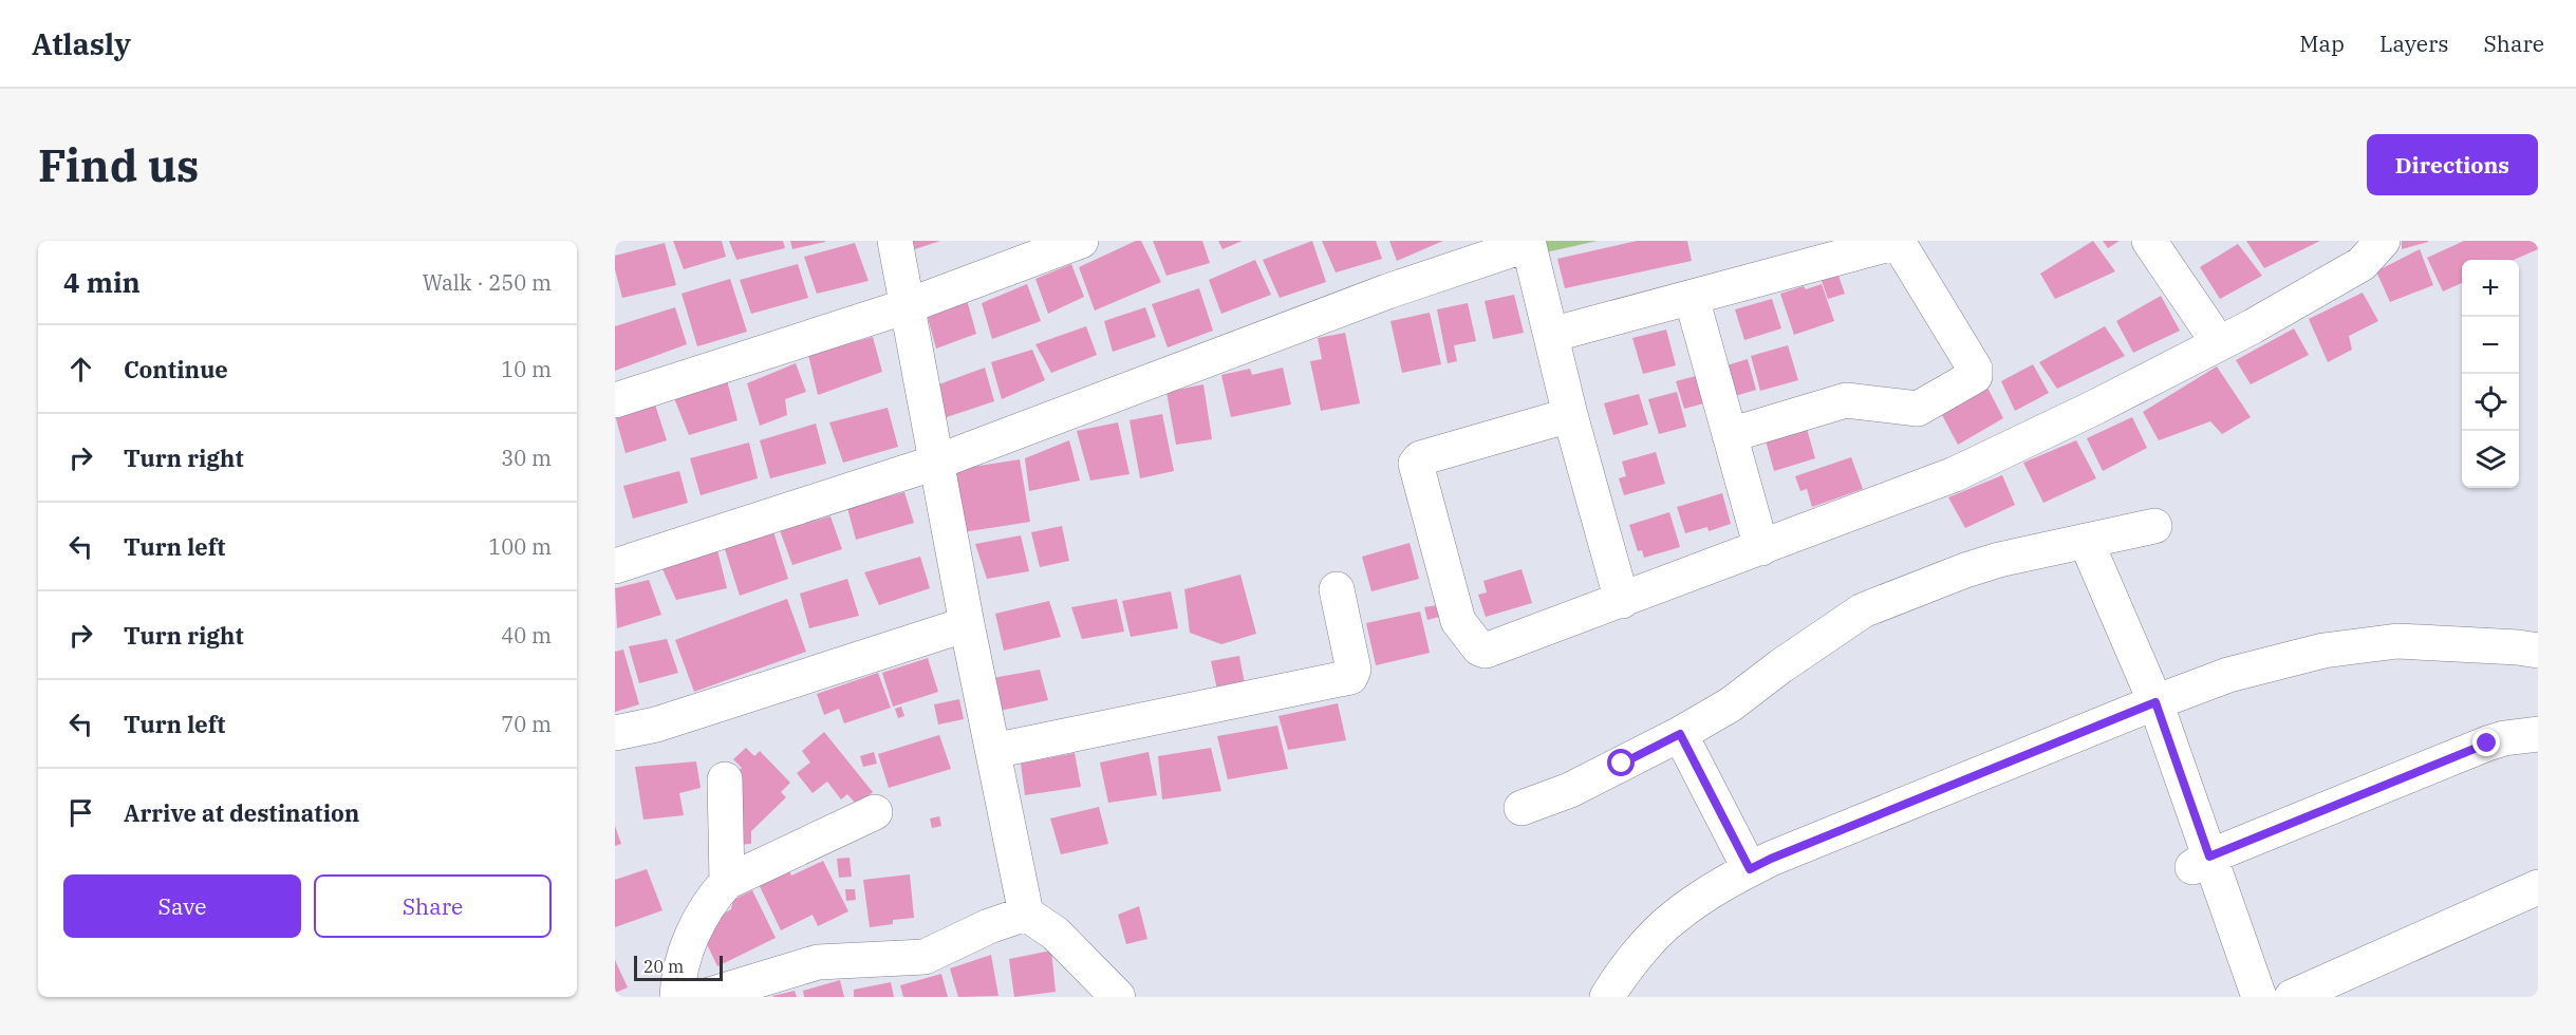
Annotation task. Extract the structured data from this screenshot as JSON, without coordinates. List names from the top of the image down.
{
  "scale_bar": "20 m",
  "page": {
    "header": "Atlasly",
    "nav": ["Map", "Layers", "Share"],
    "buttons": [
      "Directions",
      ["Save", "Share"]
    ],
    "title": "Find us",
    "heading": ["4 min", "Walk · 250 m"],
    "map_buttons": ["+", "−"],
    "list": [
      ["Continue", "10 m"],
      ["Turn right", "30 m"],
      ["Turn left", "100 m"],
      ["Turn right", "40 m"],
      ["Turn left", "70 m"],
      "Arrive at destination"
    ],
    "scale": "20 m"
  }
}
